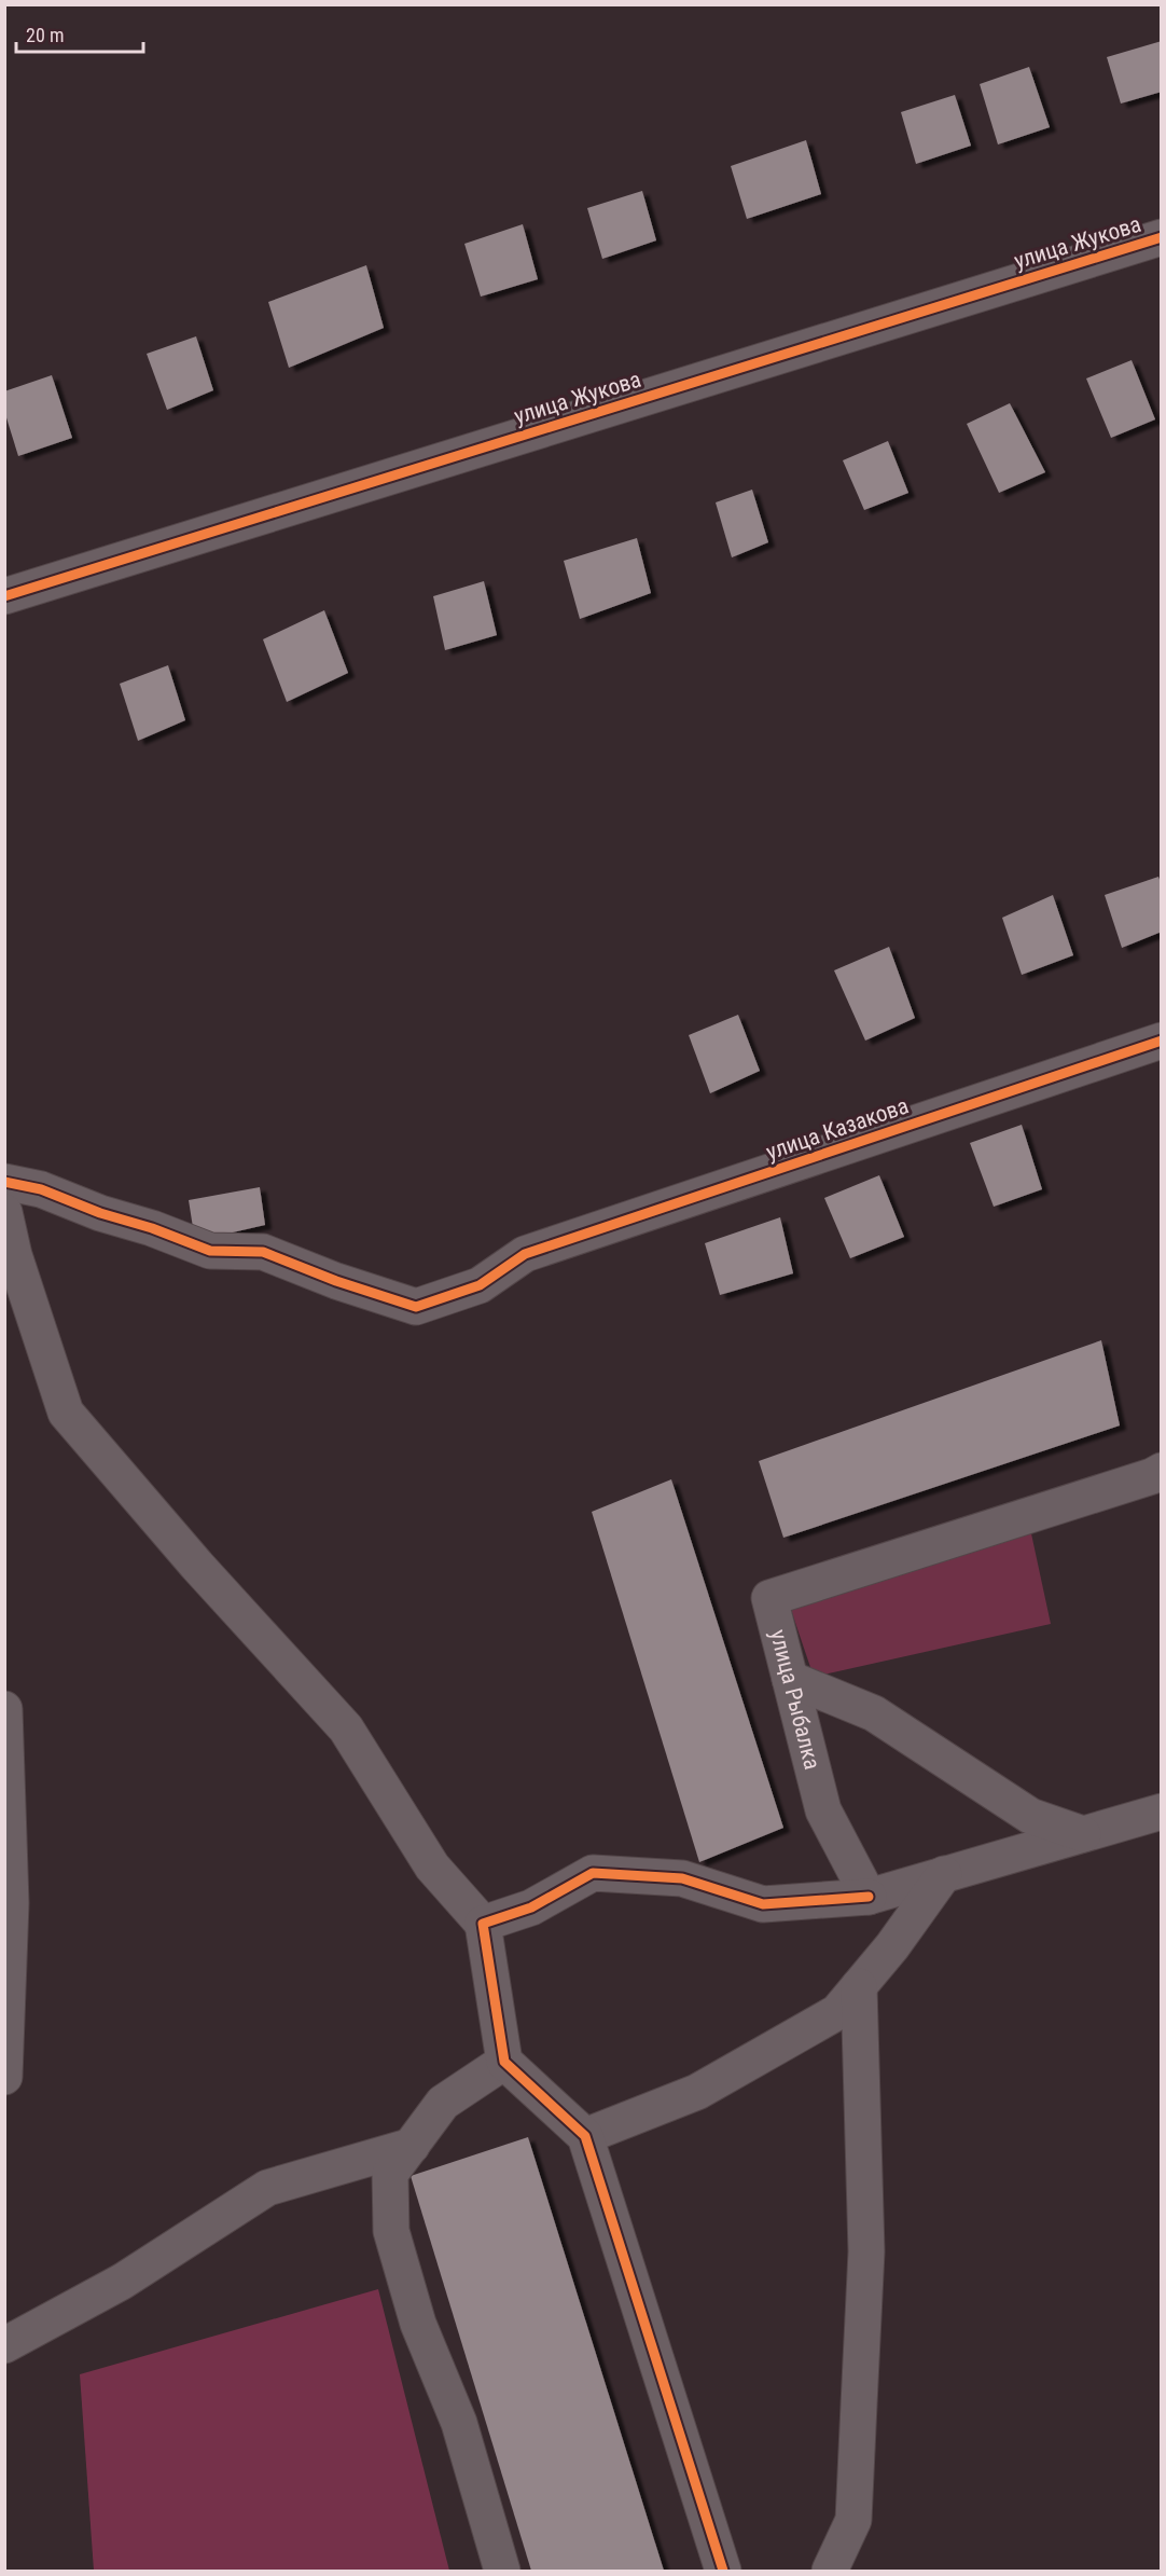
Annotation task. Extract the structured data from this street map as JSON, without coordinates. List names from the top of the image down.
{
  "streets": {
    "street": ["улица Жукова", "улица Казакова", "улица Рыбалка"]
  },
  "scale_bar": "20 m"
}
